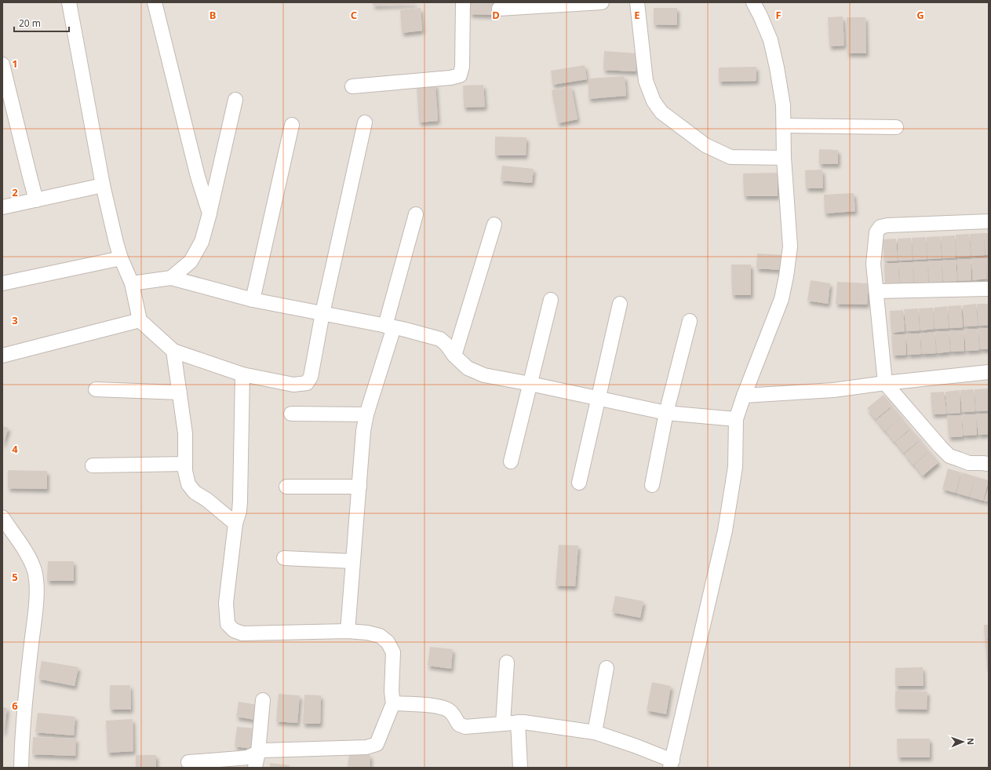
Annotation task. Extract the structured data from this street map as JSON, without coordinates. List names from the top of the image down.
{
  "scale_bar": "20 m",
  "north": "right",
  "grid": {
    "columns": [
      "B",
      "C",
      "D",
      "E",
      "F",
      "G"
    ],
    "rows": [
      "1",
      "2",
      "3",
      "4",
      "5",
      "6"
    ]
  }
}
